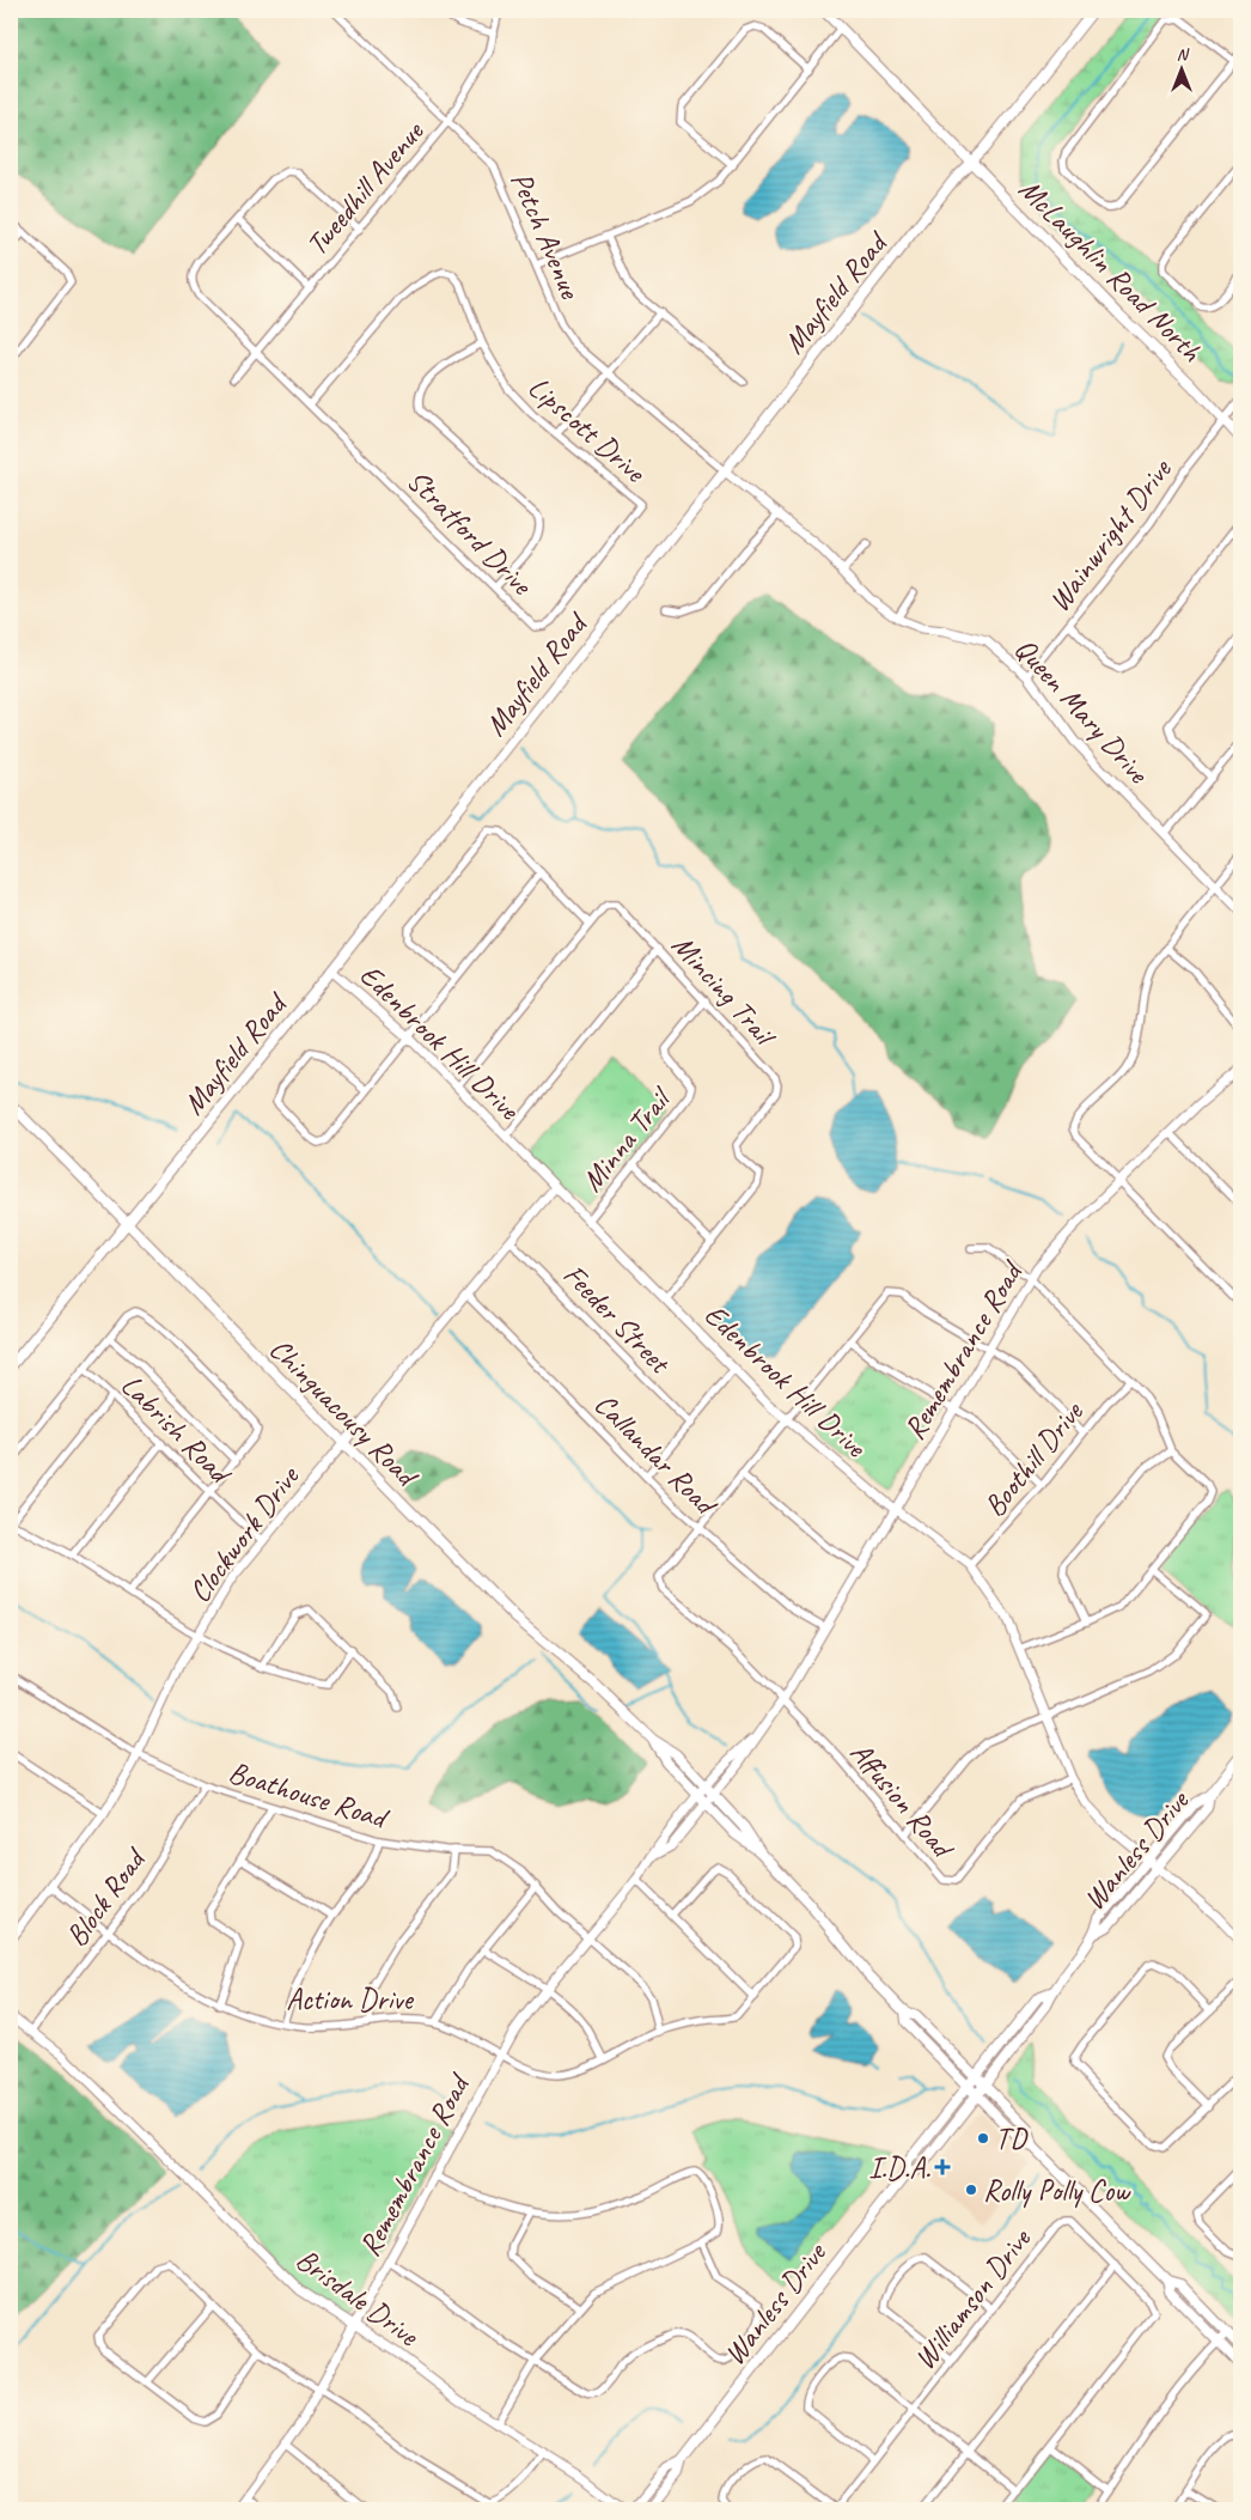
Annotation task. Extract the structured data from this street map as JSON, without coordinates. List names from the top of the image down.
{
  "streets": {
    "main road": [
      "McLaughlin Road North",
      "Mayfield Road",
      "Chinguacousy Road",
      "Wanless Drive"
    ],
    "street": [
      "Tweedhill Avenue",
      "Petch Avenue",
      "Lipscott Drive",
      "Stratford Drive",
      "Wainwright Drive",
      "Queen Mary Drive",
      "Mincing Trail",
      "Edenbrook Hill Drive",
      "Minna Trail",
      "Feeder Street",
      "Remembrance Road",
      "Labrish Road",
      "Callandar Road",
      "Boothill Drive",
      "Clockwork Drive",
      "Boathouse Road",
      "Affusion Road",
      "Block Road",
      "Action Drive",
      "Brisdale Drive",
      "Williamson Drive"
    ]
  },
  "crossings": [
    ["Tweedhill Avenue", "Petch Avenue"],
    ["Tweedhill Avenue", "Stratford Drive"],
    ["Petch Avenue", "Mayfield Road"],
    ["Petch Avenue", "Queen Mary Drive"],
    ["McLaughlin Road North", "Mayfield Road"],
    ["McLaughlin Road North", "Wainwright Drive"],
    ["Mayfield Road", "Queen Mary Drive"],
    ["Mayfield Road", "Edenbrook Hill Drive"],
    ["Mayfield Road", "Chinguacousy Road"],
    ["Lipscott Drive", "Stratford Drive"],
    ["Wainwright Drive", "Queen Mary Drive"],
    ["Mincing Trail", "Edenbrook Hill Drive"],
    ["Mincing Trail", "Minna Trail"],
    ["Edenbrook Hill Drive", "Minna Trail"],
    ["Edenbrook Hill Drive", "Remembrance Road"],
    ["Edenbrook Hill Drive", "Boothill Drive"],
    ["Edenbrook Hill Drive", "Clockwork Drive"],
    ["Edenbrook Hill Drive", "Affusion Road"],
    ["Edenbrook Hill Drive", "Wanless Drive"],
    ["Feeder Street", "Clockwork Drive"],
    ["Remembrance Road", "Chinguacousy Road"],
    ["Remembrance Road", "Callandar Road"],
    ["Remembrance Road", "Boathouse Road"],
    ["Remembrance Road", "Affusion Road"],
    ["Remembrance Road", "Action Drive"],
    ["Remembrance Road", "Brisdale Drive"],
    ["Chinguacousy Road", "Clockwork Drive"],
    ["Chinguacousy Road", "Wanless Drive"],
    ["Labrish Road", "Clockwork Drive"],
    ["Callandar Road", "Clockwork Drive"],
    ["Callandar Road", "Affusion Road"],
    ["Clockwork Drive", "Boathouse Road"],
    ["Clockwork Drive", "Action Drive"],
    ["Boathouse Road", "Block Road"],
    ["Boathouse Road", "Action Drive"],
    ["Block Road", "Action Drive"],
    ["Block Road", "Brisdale Drive"]
  ],
  "places": {
    "other": ["TD", "Rolly Polly Cow"],
    "health": ["I.D.A."]
  },
  "north": "top"
}
